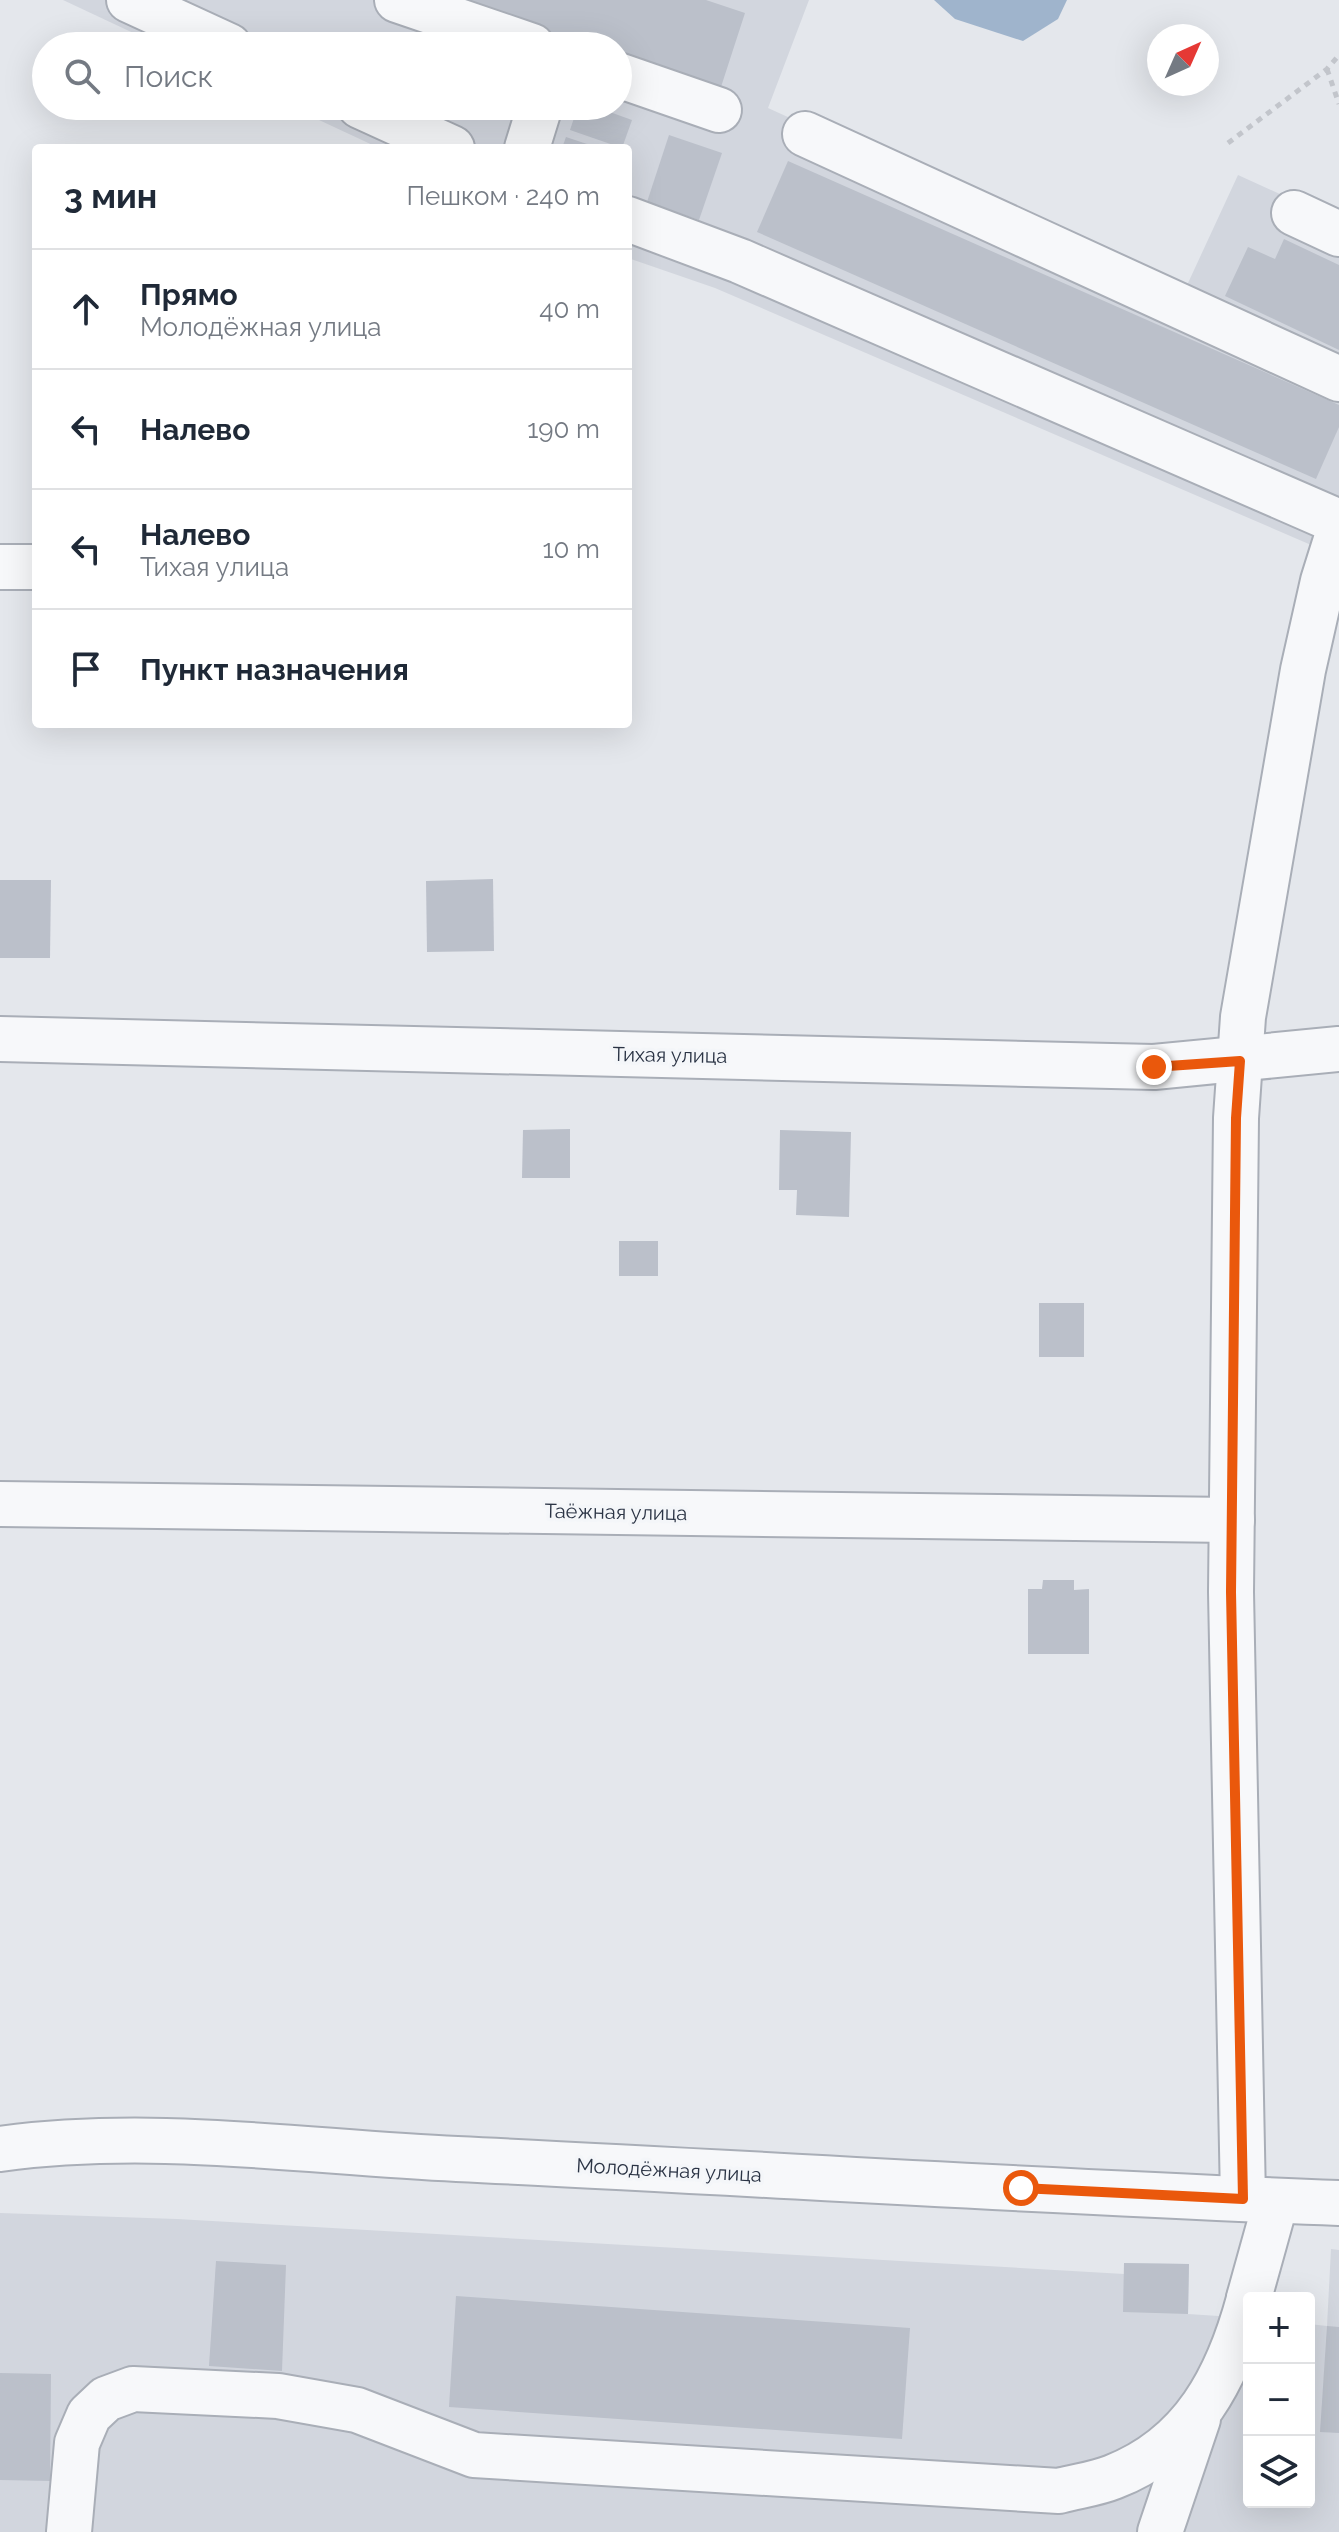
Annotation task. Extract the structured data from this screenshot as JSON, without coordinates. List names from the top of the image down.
{
  "streets": {
    "street": ["Тихая улица", "Таёжная улица", "Молодёжная улица"]
  },
  "north": "top right",
  "page": {
    "search": "Поиск",
    "heading": ["3 мин", "Пешком · 240 m"],
    "list": [
      ["Прямо", "Молодёжная улица", "40 m"],
      ["Налево", "190 m"],
      ["Налево", "Тихая улица", "10 m"],
      "Пункт назначения"
    ],
    "map_buttons": ["+", "−"]
  }
}
